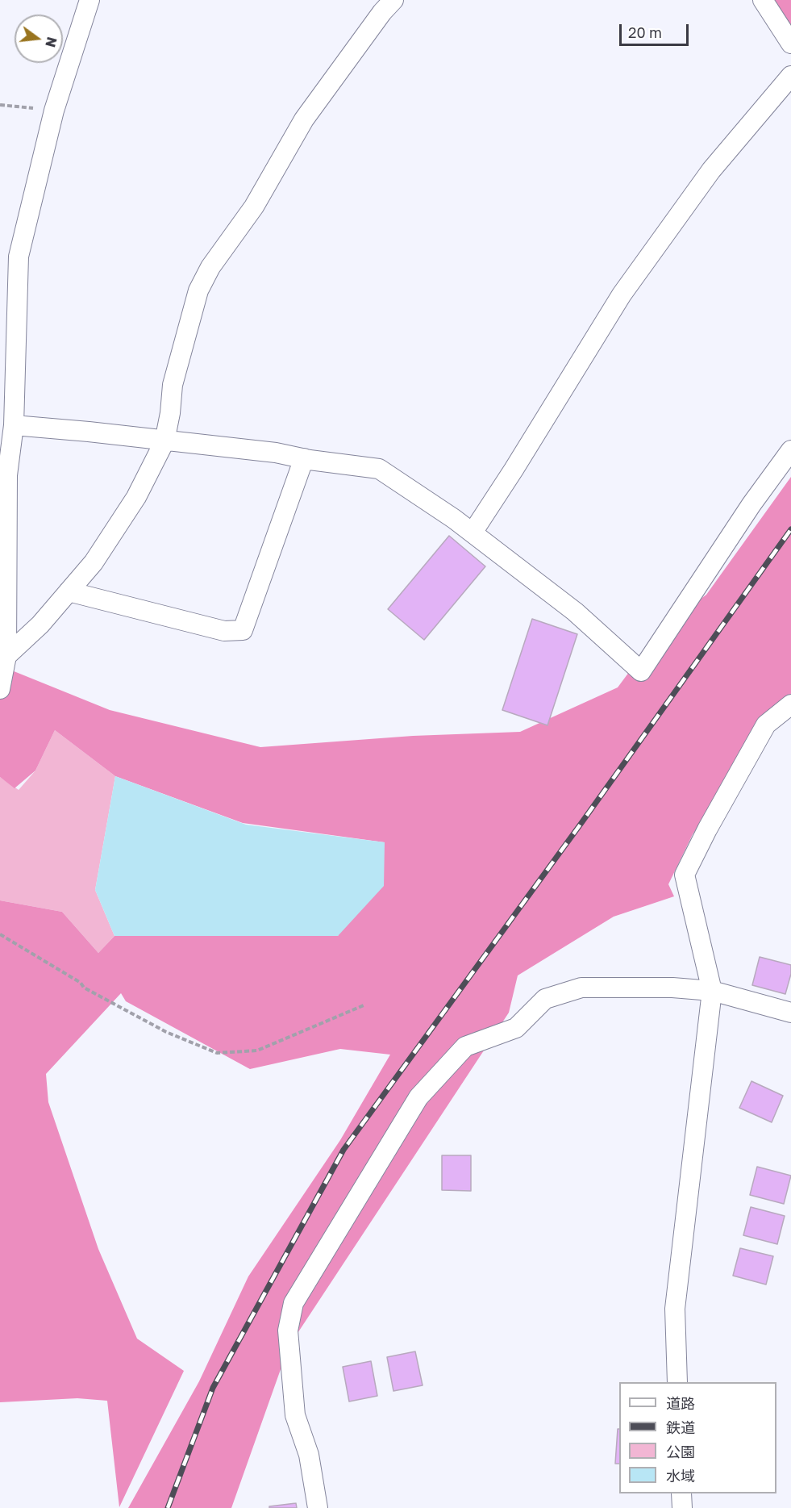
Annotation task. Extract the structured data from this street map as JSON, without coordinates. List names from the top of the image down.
{
  "legend": [
    "道路",
    "鉄道",
    "公園",
    "水域"
  ],
  "scale_bar": "20 m",
  "north": "right"
}
